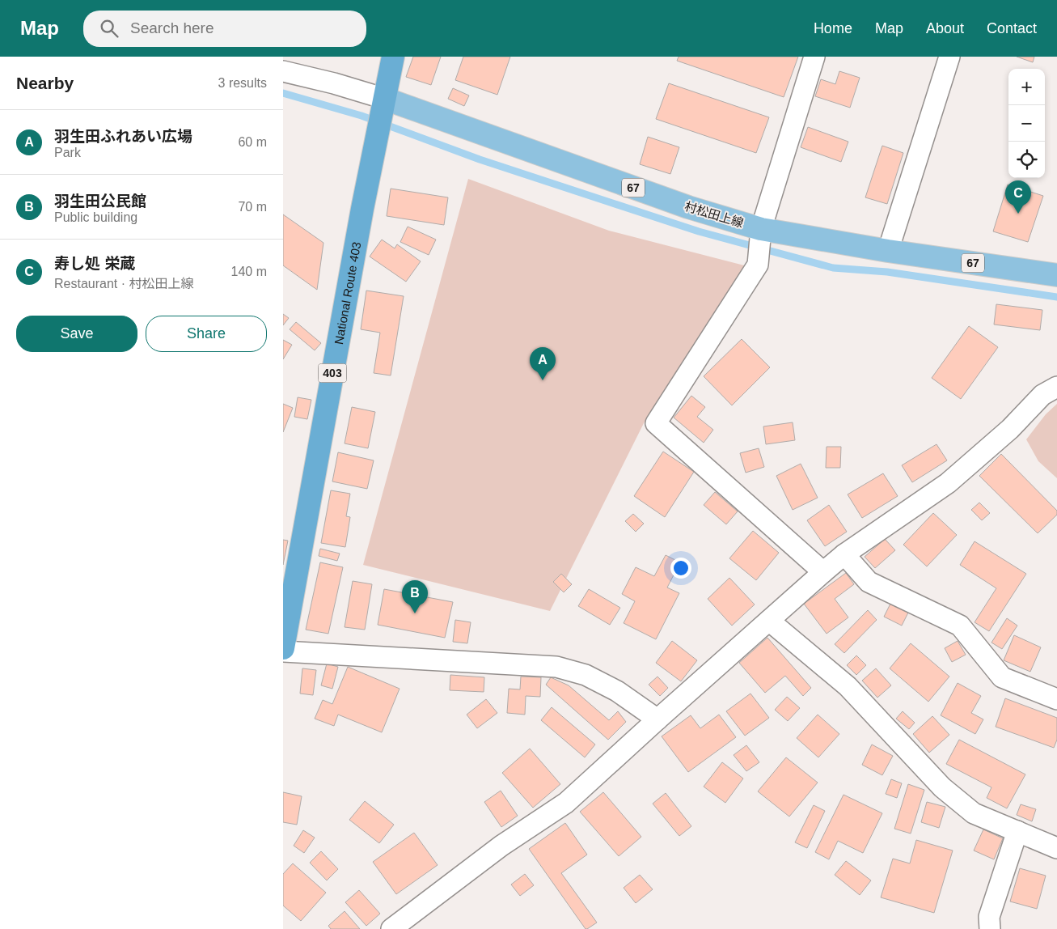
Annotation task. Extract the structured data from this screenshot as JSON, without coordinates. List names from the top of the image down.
{
  "streets": {
    "highway": ["National Route 403", "403"],
    "main road": ["67", "村松田上線"]
  },
  "crossings": [
    ["村松田上線", "National Route 403"]
  ],
  "page": {
    "header": "Map",
    "search": "Search here",
    "nav": [
      "Home",
      "Map",
      "About",
      "Contact"
    ],
    "heading": ["Nearby", "3 results"],
    "map_buttons": ["+", "−"],
    "list": [
      {
        "mark": "A",
        "name": "羽生田ふれあい広場",
        "note": "Park",
        "value": "60 m"
      },
      {
        "mark": "B",
        "name": "羽生田公民館",
        "note": "Public building",
        "value": "70 m"
      },
      {
        "mark": "C",
        "name": "寿し処 栄蔵",
        "note": "Restaurant · 村松田上線",
        "value": "140 m"
      }
    ],
    "pins": ["C", "A", "B"],
    "buttons": ["Save", "Share"]
  }
}
